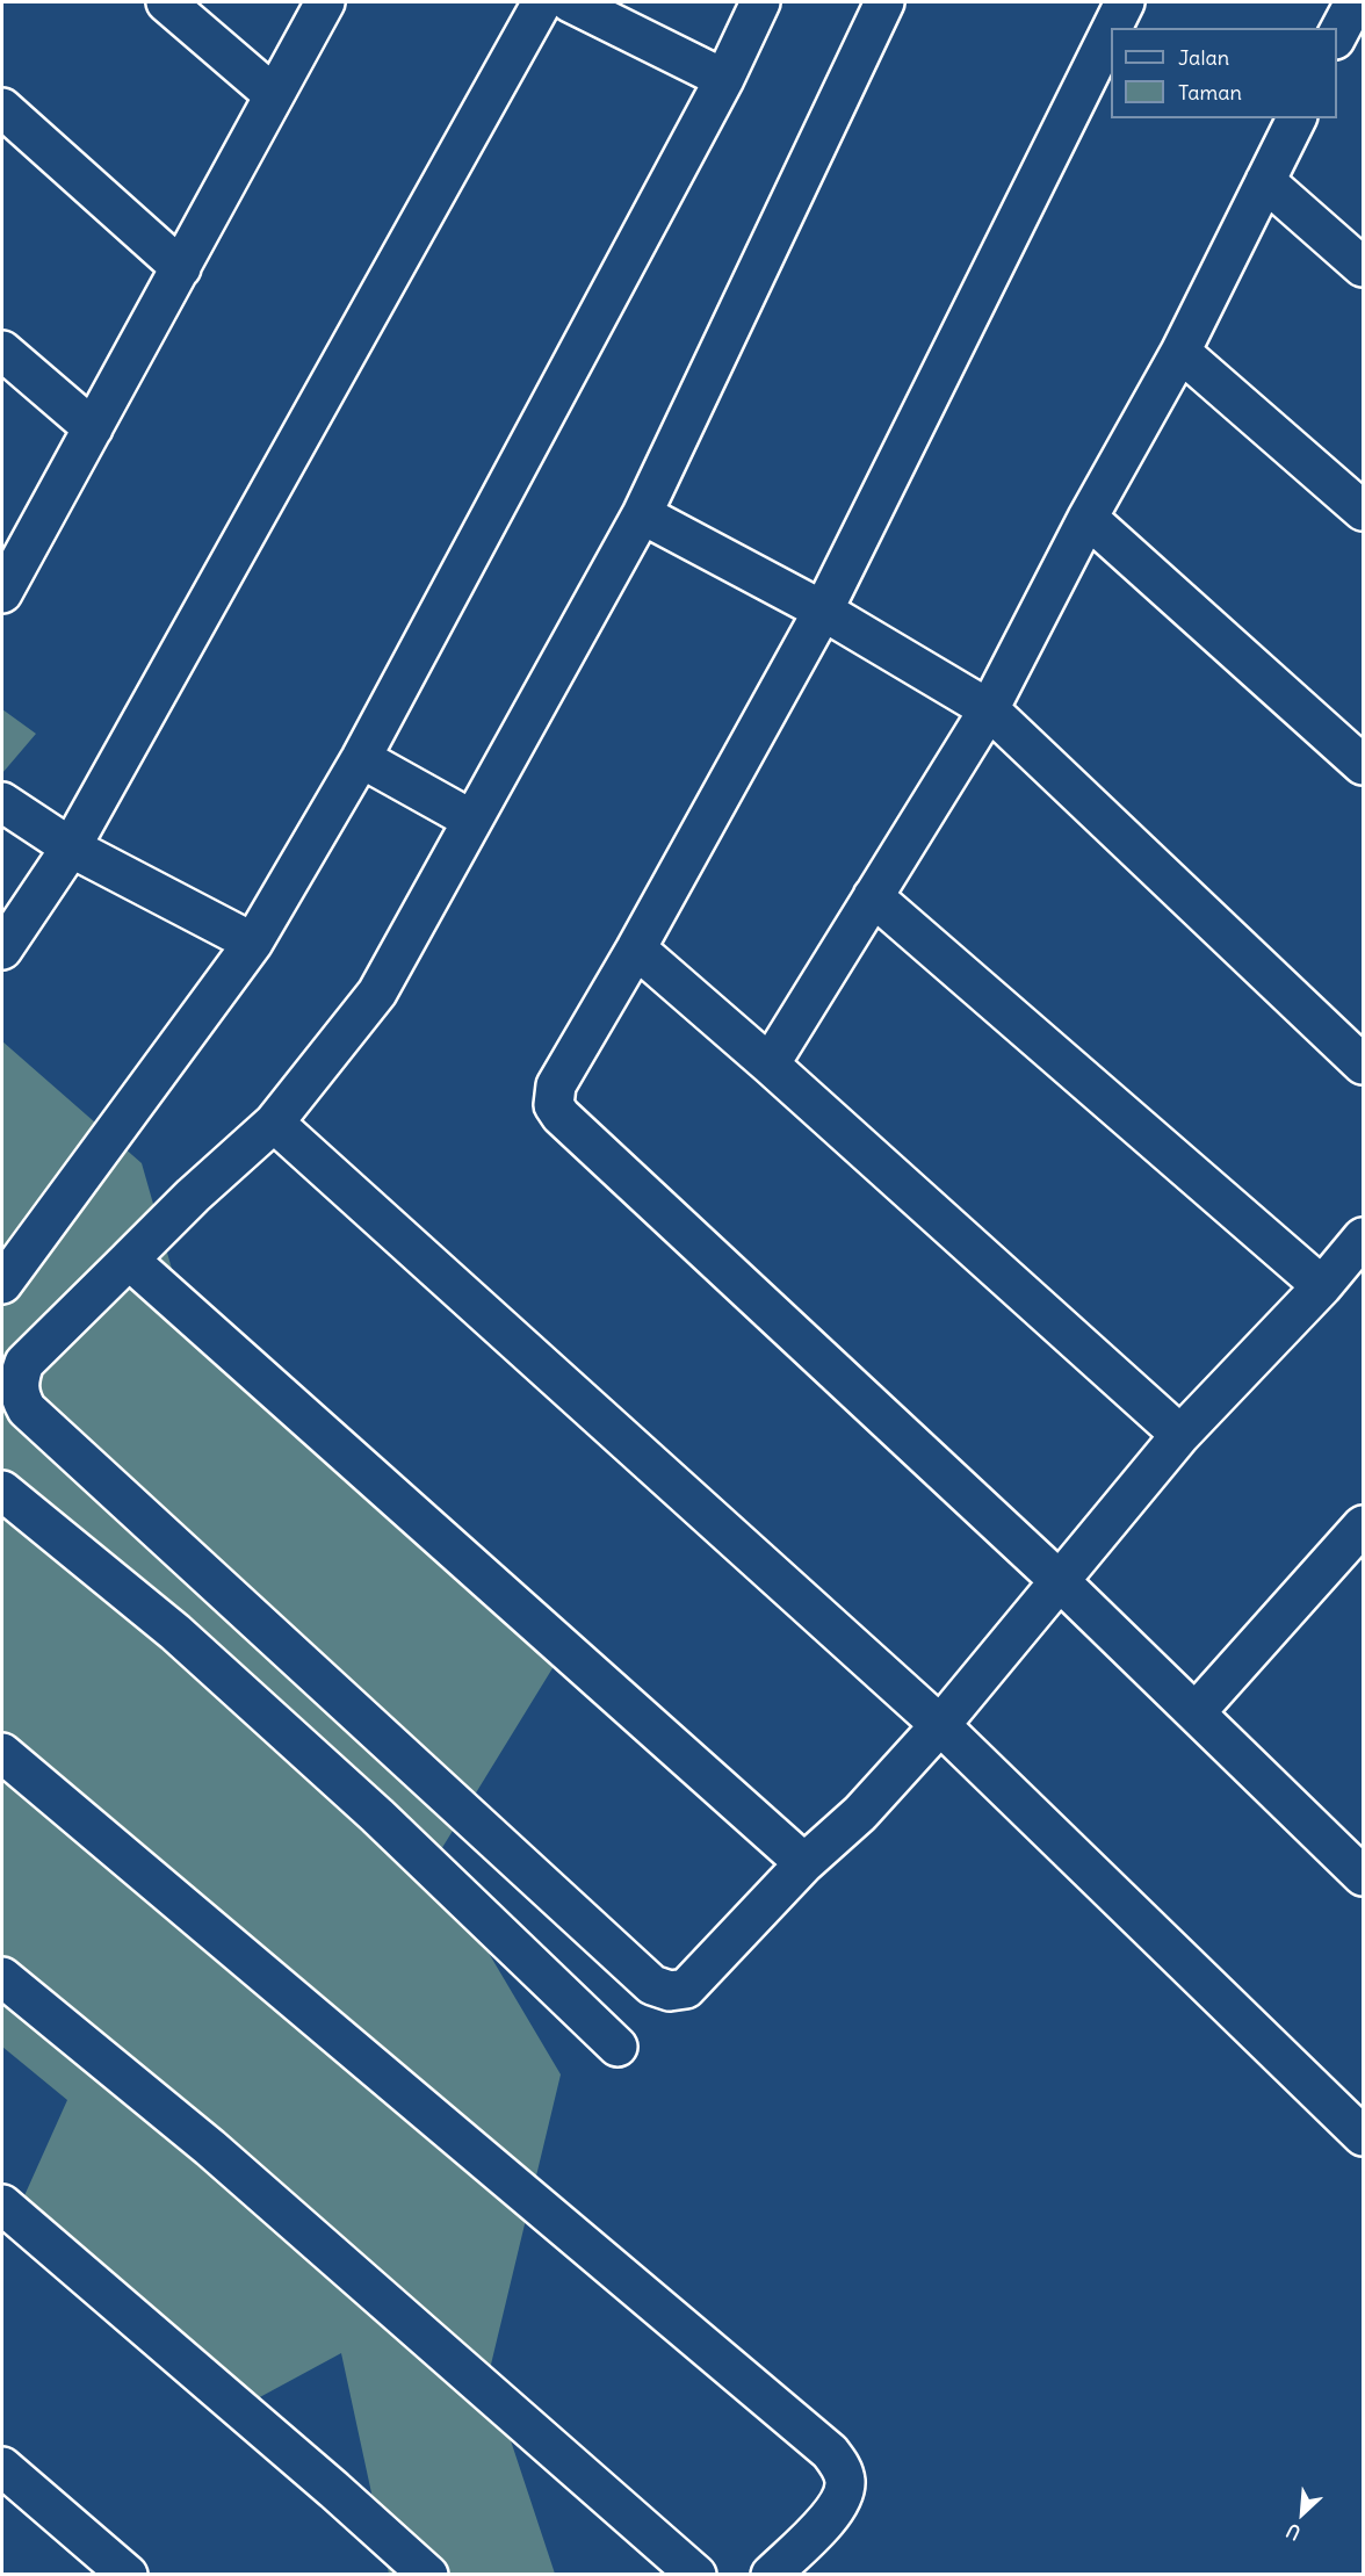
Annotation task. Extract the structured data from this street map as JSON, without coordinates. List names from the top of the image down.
{
  "legend": ["Jalan", "Taman"],
  "north": "bottom left"
}
